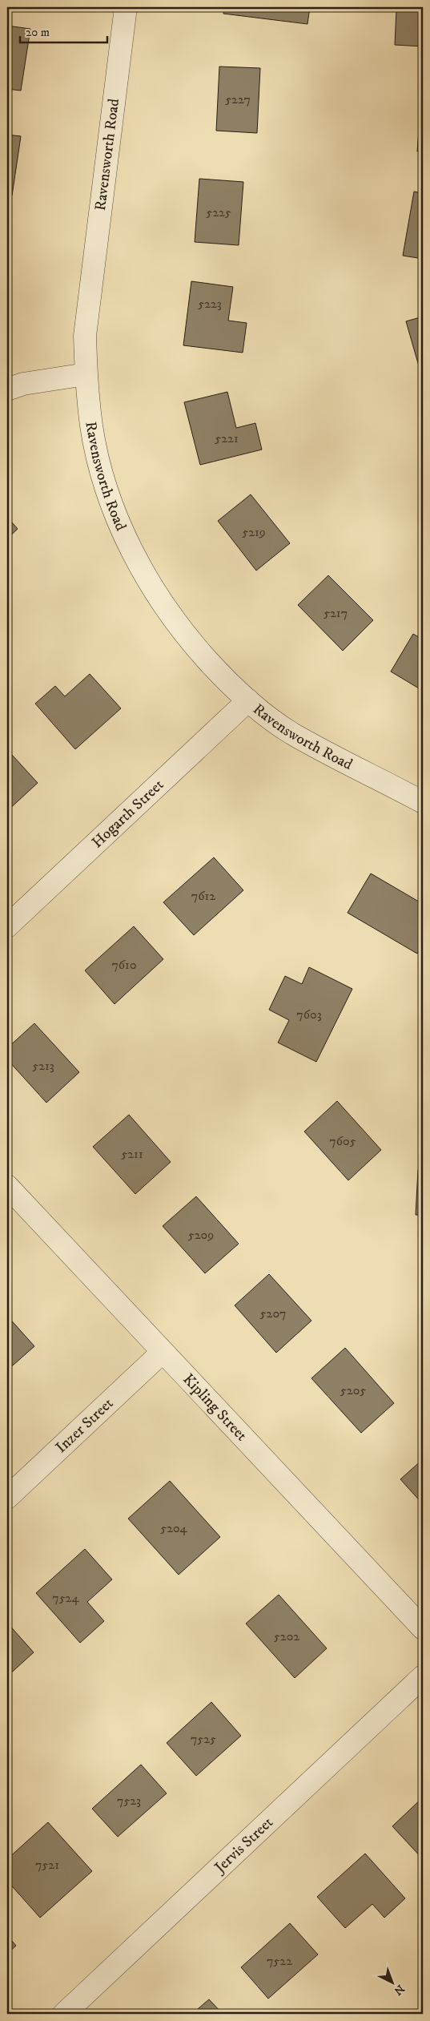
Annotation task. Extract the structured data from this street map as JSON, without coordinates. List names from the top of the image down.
{
  "streets": {
    "street": [
      "Ravensworth Road",
      "Hogarth Street",
      "Kipling Street",
      "Inzer Street",
      "Jervis Street"
    ]
  },
  "crossings": [
    ["Ravensworth Road", "Hogarth Street"],
    ["Kipling Street", "Inzer Street"]
  ],
  "house_numbers": [
    "5227",
    "5225",
    "5223",
    "5221",
    "5219",
    "5217",
    "7612",
    "7610",
    "7603",
    "5213",
    "7605",
    "5211",
    "5209",
    "5207",
    "5205",
    "5204",
    "7524",
    "5202",
    "7525",
    "7523",
    "7521",
    "7522"
  ],
  "scale_bar": "20 m",
  "north": "bottom right"
}
